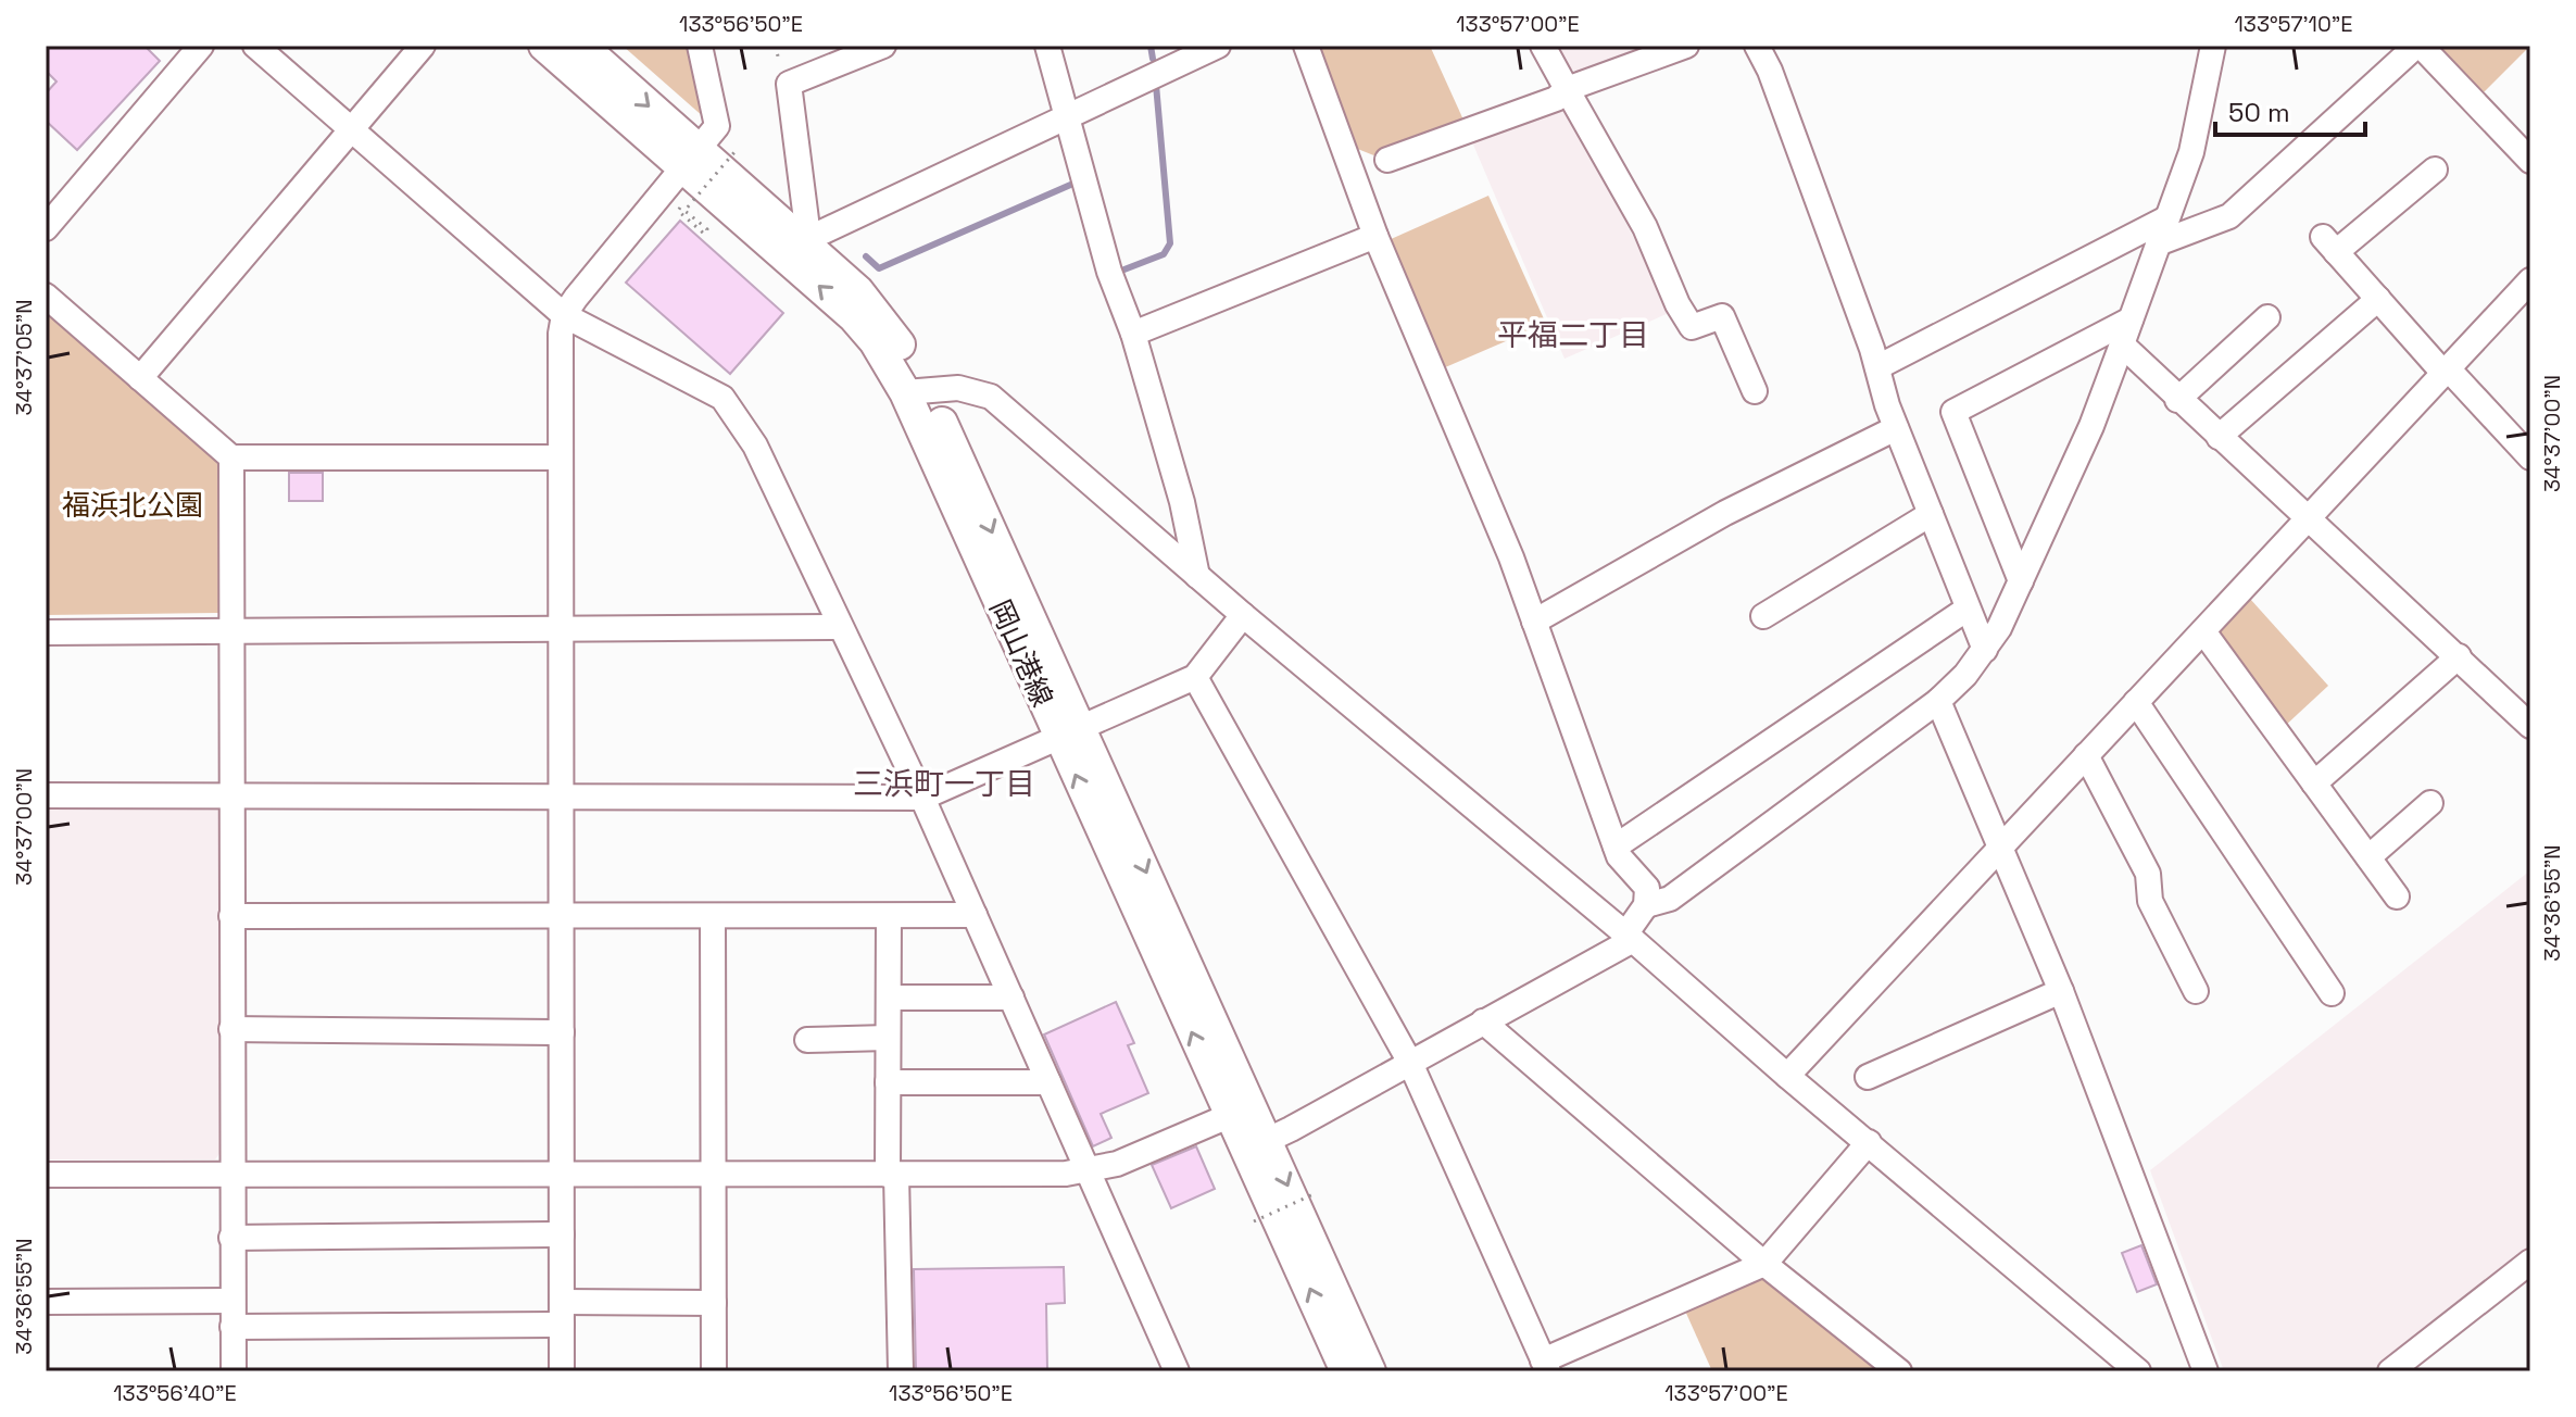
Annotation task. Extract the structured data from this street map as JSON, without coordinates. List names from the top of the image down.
{
  "streets": {
    "main road": ["岡山港線"]
  },
  "districts": ["平福二丁目", "三浜町一丁目"],
  "parks": ["福浜北公園"],
  "scale_bar": "50 m",
  "coordinates": [
    "133°56'50\"E",
    "133°57'00\"E",
    "133°57'10\"E",
    "34°37'05\"N",
    "34°37'00\"N",
    "34°36'55\"N",
    "133°56'40\"E"
  ]
}
